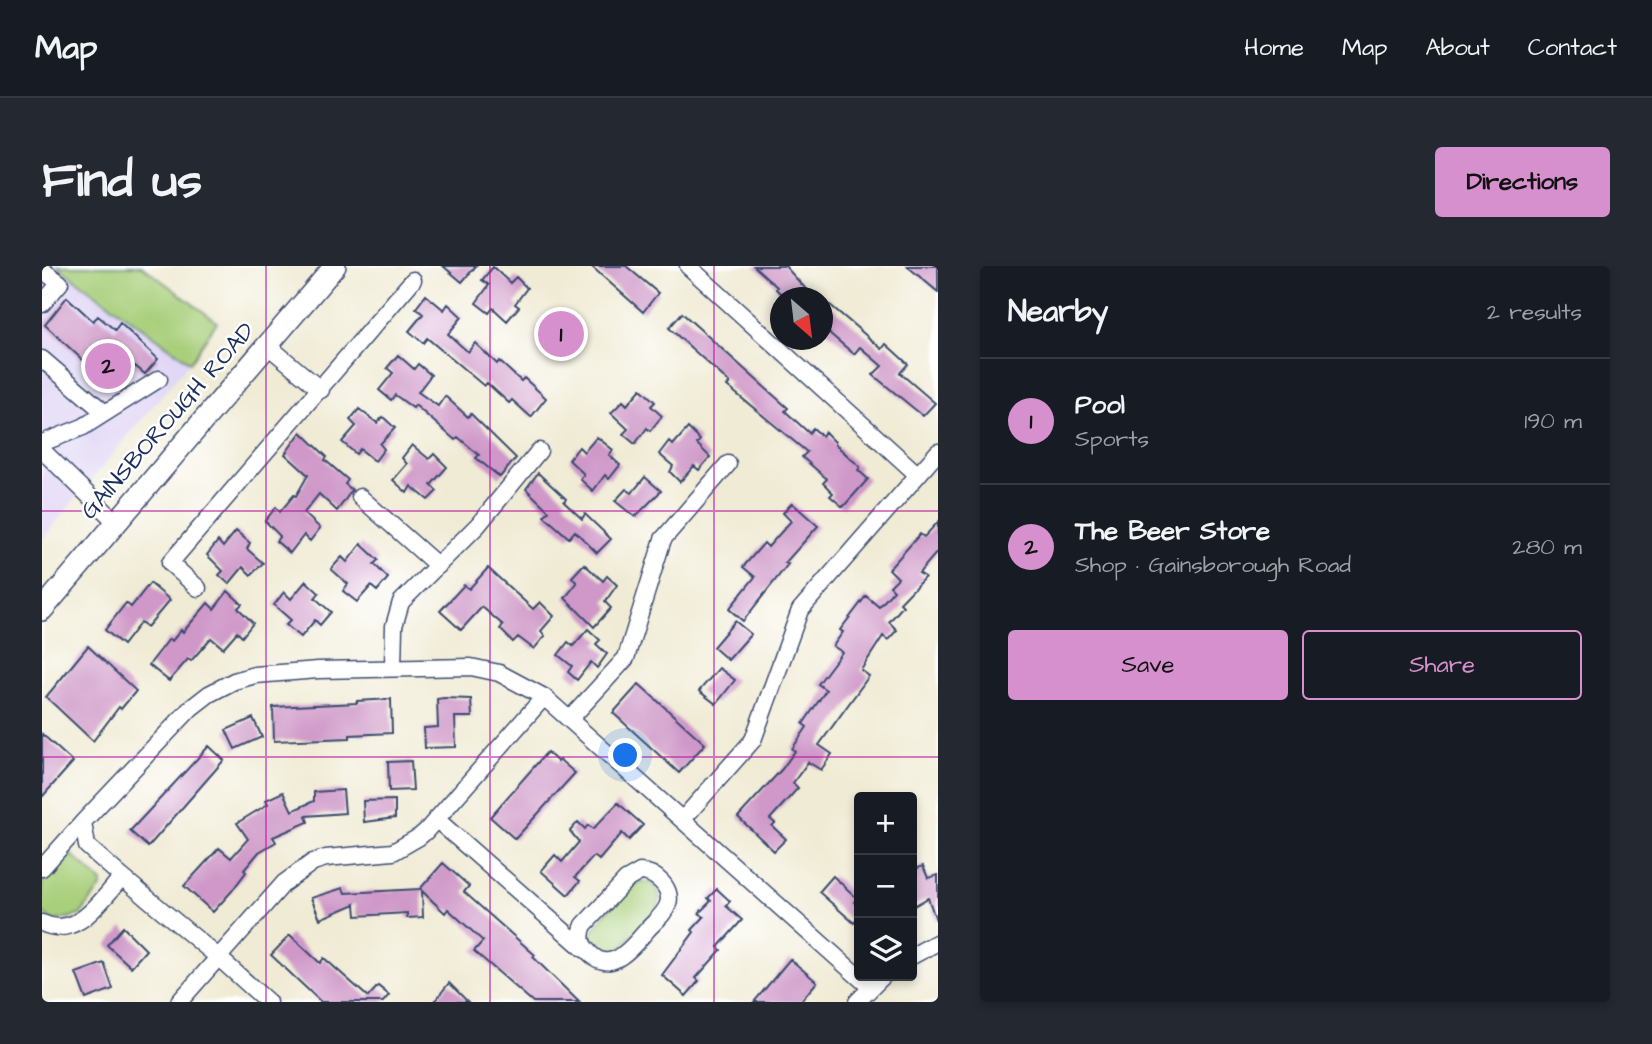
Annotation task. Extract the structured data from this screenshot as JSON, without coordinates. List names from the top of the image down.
{
  "streets": {
    "main road": ["GAINSBOROUGH ROAD"]
  },
  "north": "bottom right",
  "page": {
    "header": "Map",
    "nav": [
      "Home",
      "Map",
      "About",
      "Contact"
    ],
    "buttons": [
      "Directions",
      ["Save", "Share"]
    ],
    "title": "Find us",
    "heading": ["Nearby", "2 results"],
    "pins": ["1", "2"],
    "list": [
      {
        "mark": "1",
        "name": "Pool",
        "note": "Sports",
        "value": "190 m"
      },
      {
        "mark": "2",
        "name": "The Beer Store",
        "note": "Shop · Gainsborough Road",
        "value": "280 m"
      }
    ],
    "map_buttons": ["+", "−"]
  }
}
